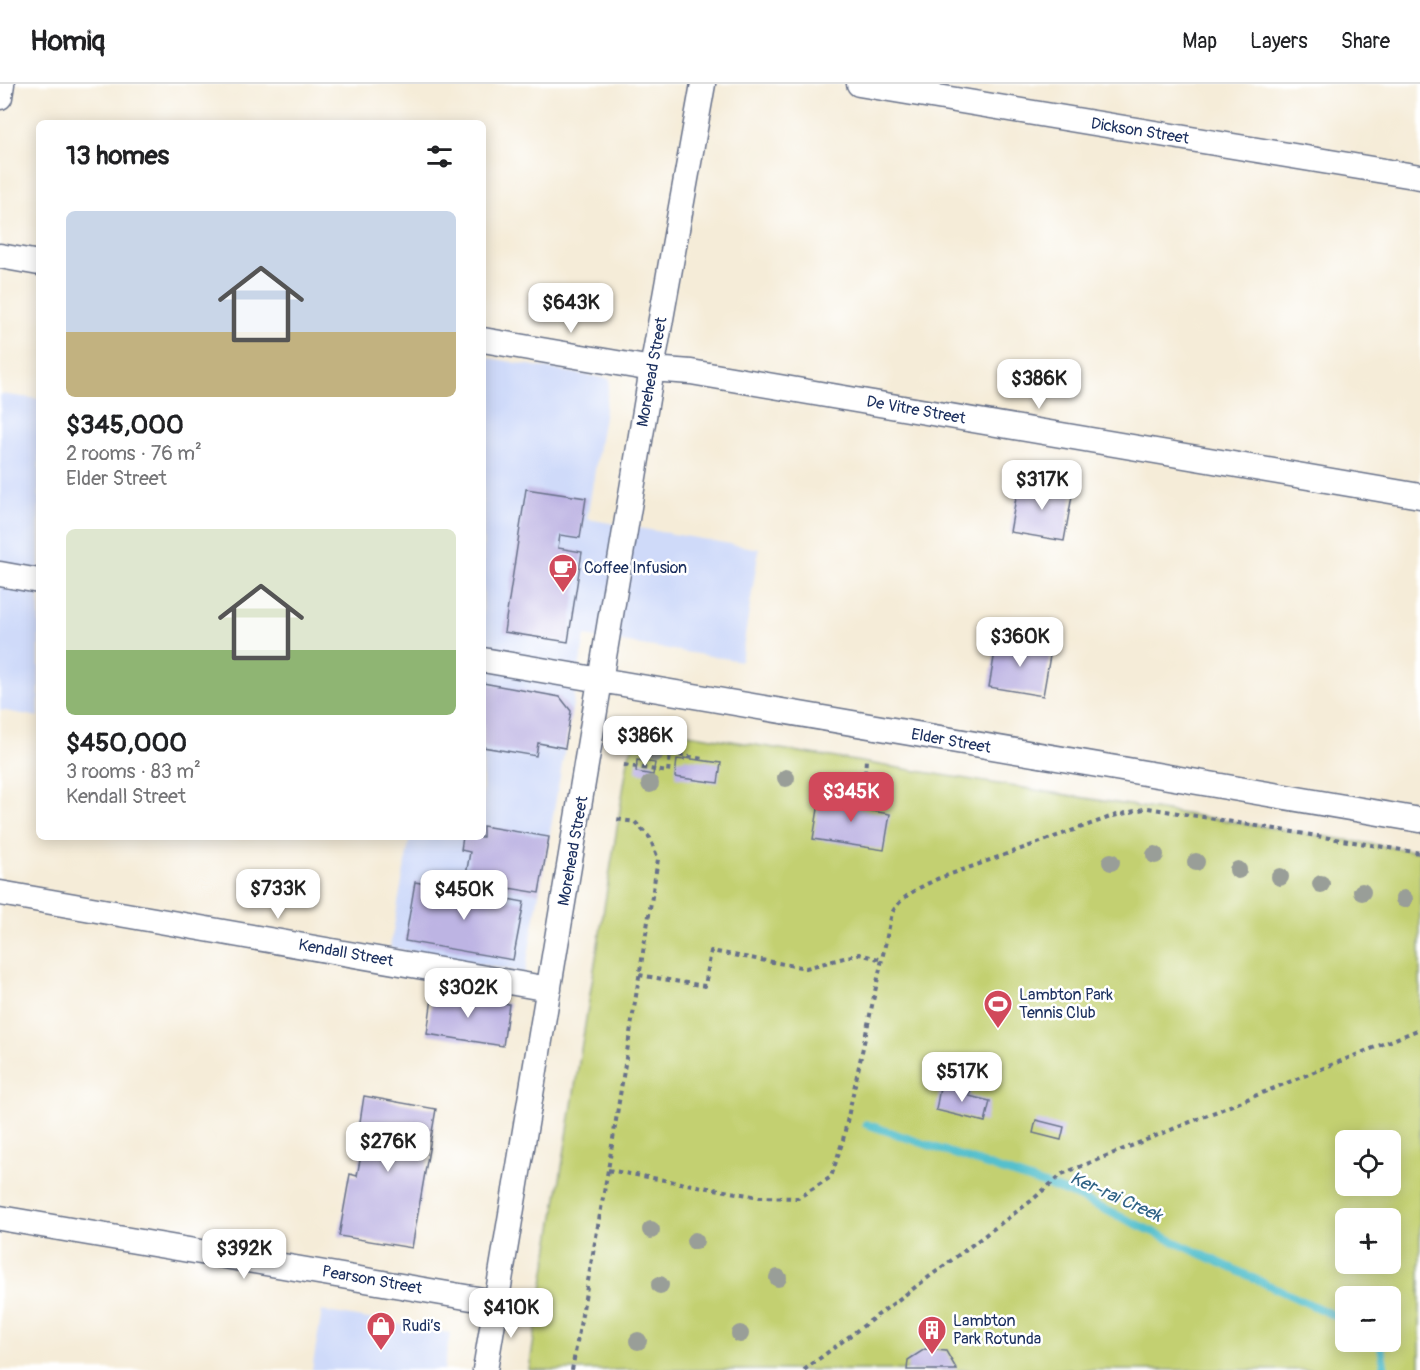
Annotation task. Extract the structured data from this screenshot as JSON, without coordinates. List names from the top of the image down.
{
  "streets": {
    "street": [
      "Dickson Street",
      "Morehead Street",
      "De Vitre Street",
      "Elder Street",
      "Kendall Street",
      "Pearson Street"
    ]
  },
  "crossings": [
    ["Morehead Street", "De Vitre Street"],
    ["Morehead Street", "Elder Street"],
    ["Morehead Street", "Kendall Street"],
    ["Morehead Street", "Pearson Street"]
  ],
  "water": ["Ker-rai Creek"],
  "places": {
    "cafe": ["Coffee Infusion"],
    "sports": ["Lambton Park Tennis Club"],
    "shop": ["Rudi’s"],
    "building": ["Lambton Park Rotunda"]
  },
  "page": {
    "header": "Homiq",
    "nav": ["Map", "Layers", "Share"],
    "heading": "13 homes",
    "list": [
      {
        "name": "$345,000",
        "note": "2 rooms · 76 m² · Elder Street"
      },
      {
        "name": "$450,000",
        "note": "3 rooms · 83 m² · Kendall Street"
      }
    ],
    "price": [
      "$643K",
      "$386K",
      "$317K",
      "$360K",
      "$386K",
      "$345K",
      "$733K",
      "$450K",
      "$302K",
      "$517K",
      "$276K",
      "$392K",
      "$410K"
    ],
    "map_buttons": ["+", "−"]
  }
}
